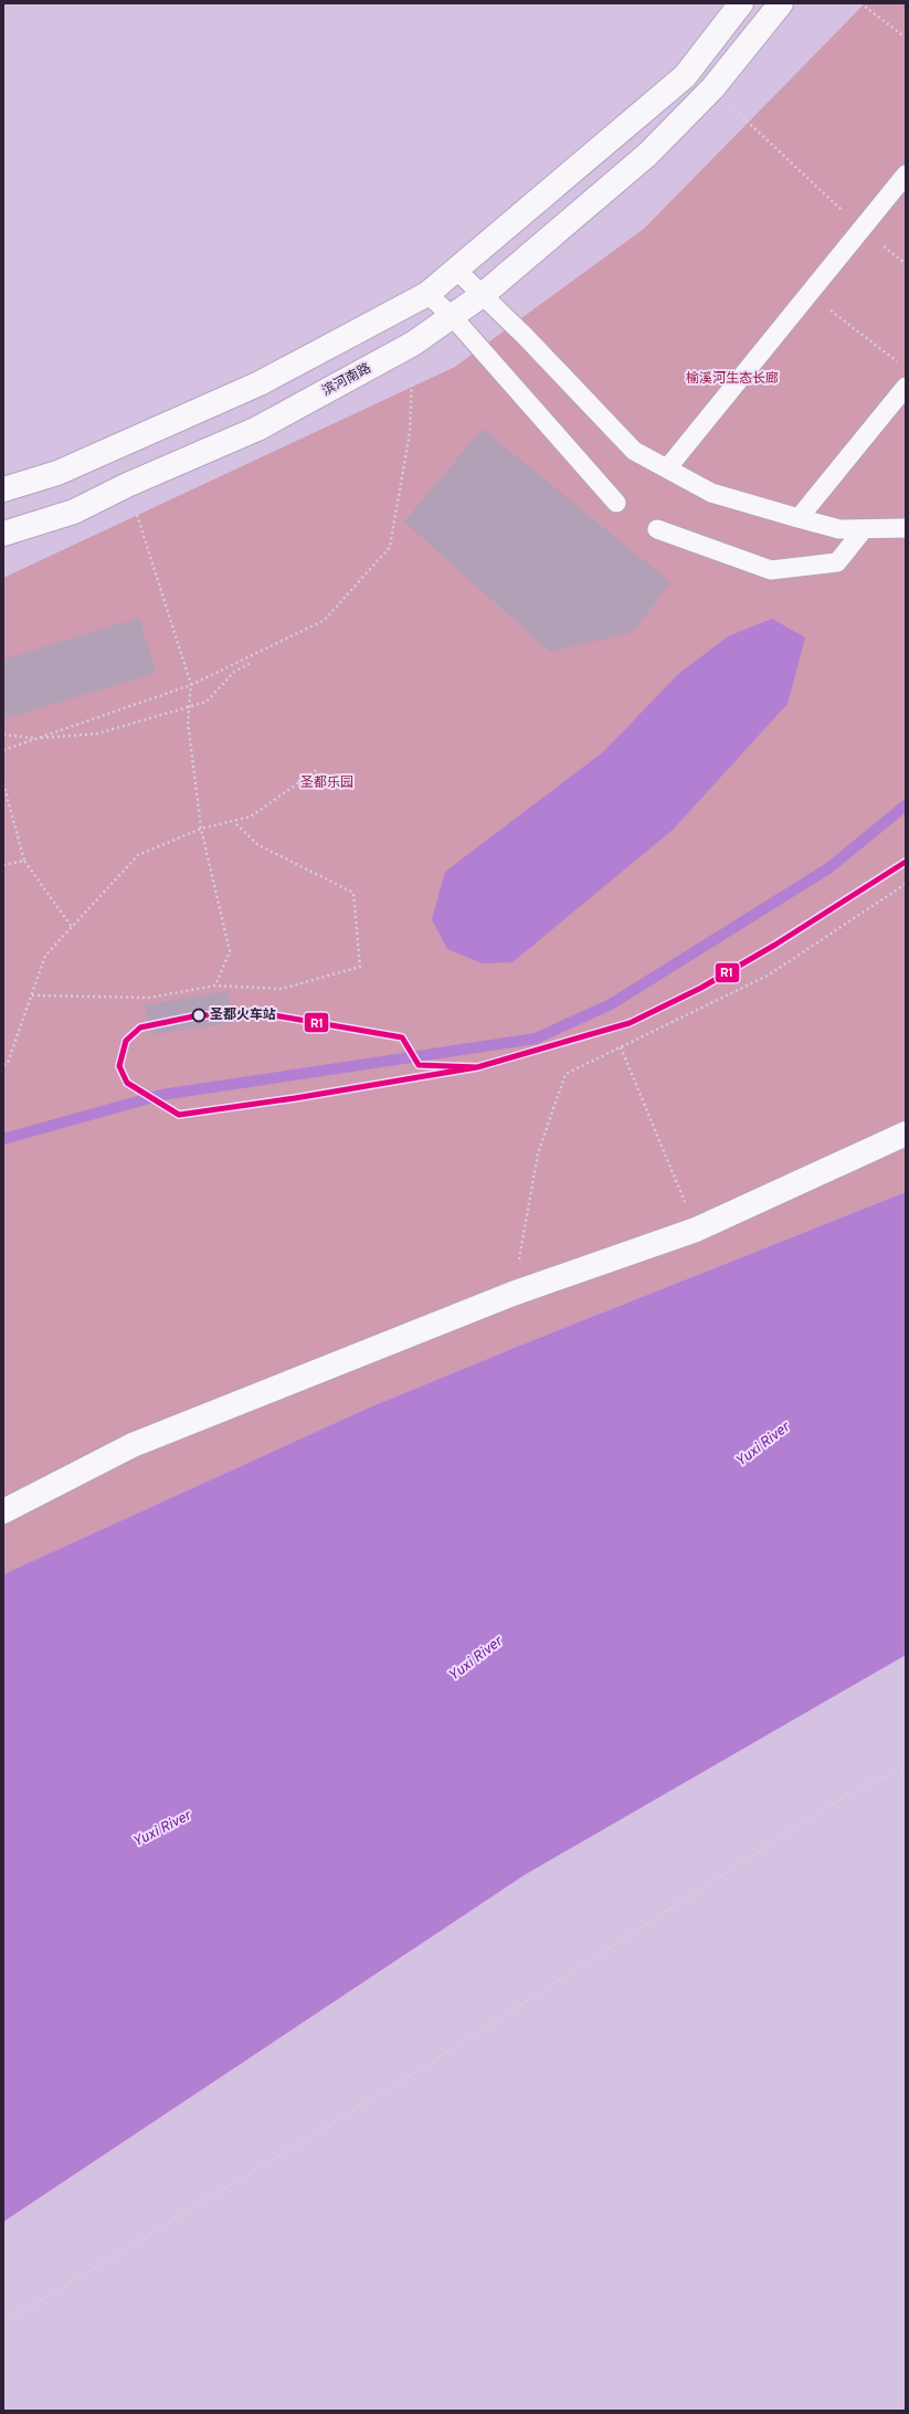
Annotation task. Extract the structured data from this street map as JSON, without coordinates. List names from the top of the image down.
{
  "streets": {
    "main road": ["滨河南路"]
  },
  "water": ["Yuxi River"],
  "parks": ["榆溪河生态长廊", "圣都乐园"],
  "places": ["圣都火车站"],
  "lines": ["transit line R1"]
}
